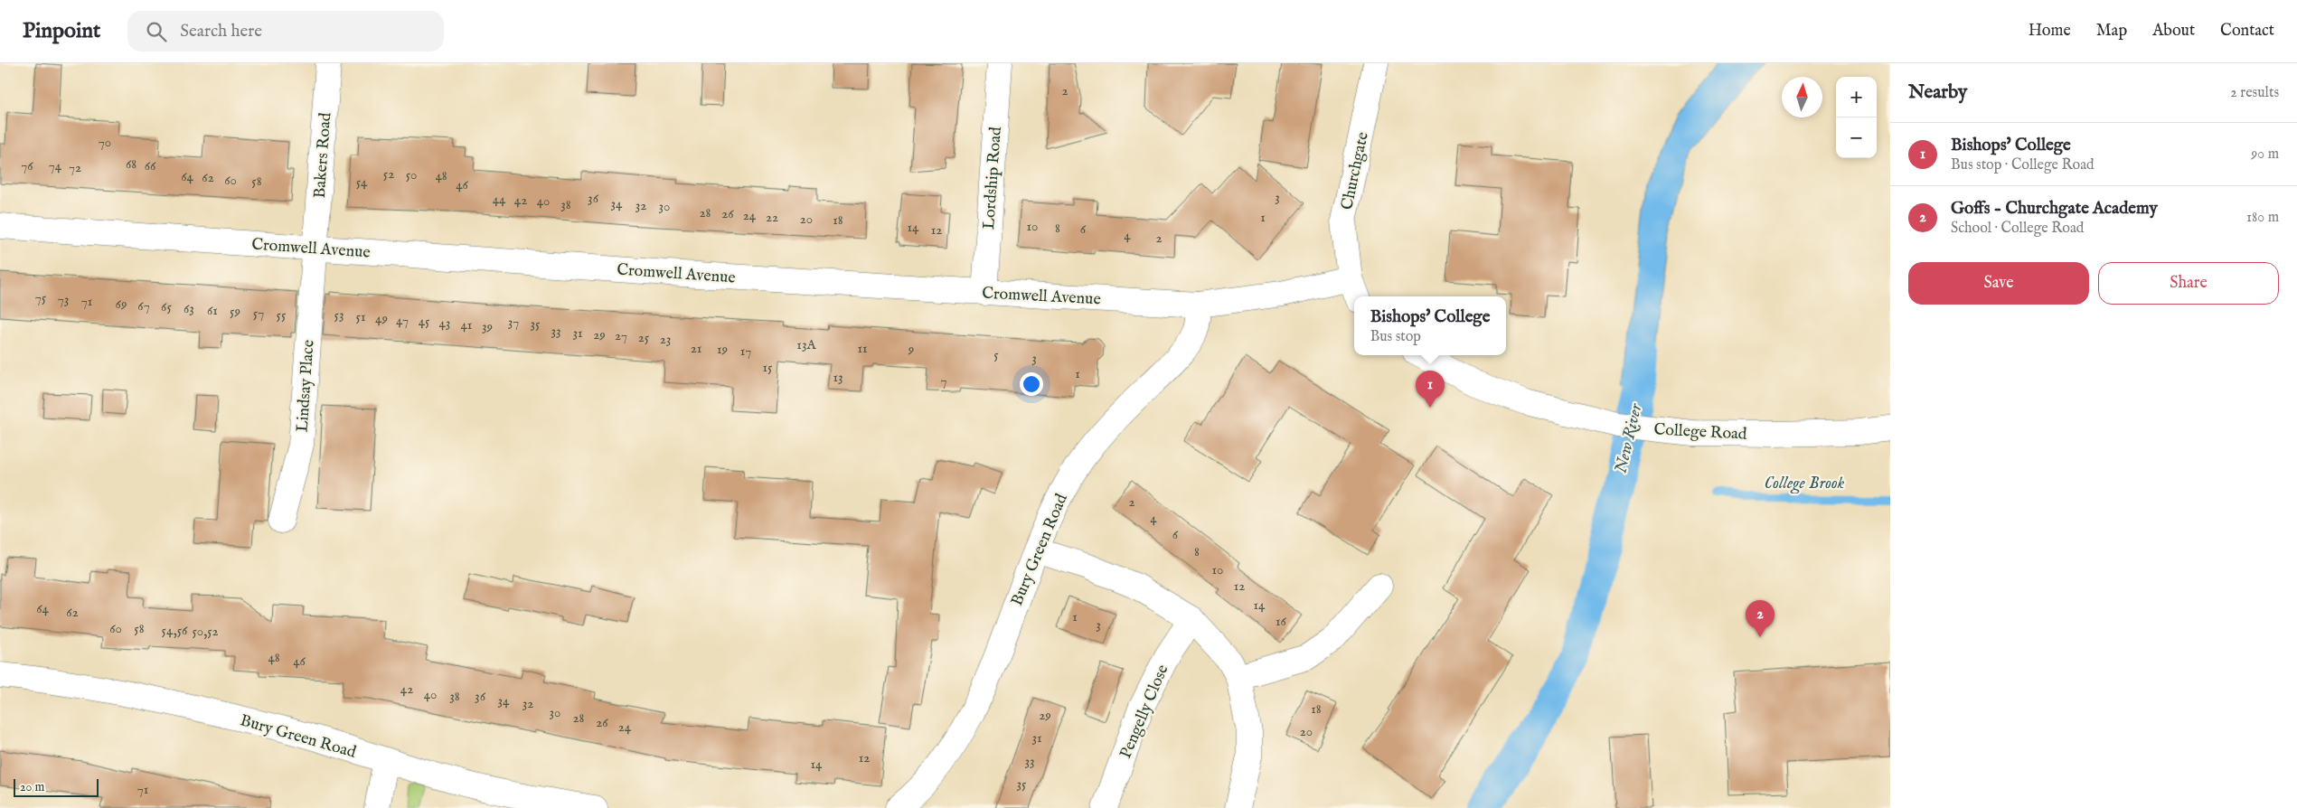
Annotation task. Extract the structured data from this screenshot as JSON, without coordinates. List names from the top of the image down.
{
  "streets": {
    "street": [
      "Bakers Road",
      "Churchgate",
      "Lordship Road",
      "Cromwell Avenue",
      "Lindsay Place",
      "College Road",
      "Bury Green Road",
      "Pengelly Close"
    ]
  },
  "crossings": [
    ["Bakers Road", "Cromwell Avenue"],
    ["Bakers Road", "Lindsay Place"],
    ["Churchgate", "Cromwell Avenue"],
    ["Lordship Road", "Cromwell Avenue"],
    ["Cromwell Avenue", "Lindsay Place"],
    ["Cromwell Avenue", "Bury Green Road"]
  ],
  "water": ["New River", "College Brook"],
  "house_numbers": [
    "2",
    "70",
    "68",
    "76",
    "74",
    "66",
    "72",
    "52",
    "50",
    "48",
    "64",
    "62",
    "60",
    "58",
    "54",
    "46",
    "3",
    "36",
    "44",
    "42",
    "40",
    "34",
    "38",
    "32",
    "30",
    "28",
    "26",
    "24",
    "22",
    "1",
    "20",
    "18",
    "10",
    "14",
    "8",
    "6",
    "12",
    "4",
    "2",
    "75",
    "73",
    "71",
    "69",
    "67",
    "65",
    "63",
    "61",
    "59",
    "57",
    "55",
    "53",
    "51",
    "49",
    "47",
    "45",
    "37",
    "43",
    "35",
    "41",
    "39",
    "33",
    "31",
    "29",
    "27",
    "25",
    "23",
    "13A",
    "21",
    "11",
    "19",
    "9",
    "17",
    "5",
    "3",
    "15",
    "1",
    "13",
    "7",
    "2",
    "4",
    "6",
    "8",
    "10",
    "12",
    "14",
    "64",
    "62",
    "1",
    "16",
    "3",
    "60",
    "58",
    "54,56",
    "50,52",
    "48",
    "46",
    "42",
    "40",
    "38",
    "36",
    "34",
    "32",
    "18",
    "30",
    "29",
    "28",
    "26",
    "24",
    "20",
    "31",
    "12",
    "33",
    "14",
    "35",
    "71"
  ],
  "scale_bar": "20 m",
  "north": "top",
  "page": {
    "header": "Pinpoint",
    "search": "Search here",
    "nav": [
      "Home",
      "Map",
      "About",
      "Contact"
    ],
    "heading": ["Nearby", "2 results"],
    "map_buttons": ["+", "−"],
    "list": [
      {
        "mark": "1",
        "name": "Bishops' College",
        "note": "Bus stop · College Road",
        "value": "90 m"
      },
      {
        "mark": "2",
        "name": "Goffs - Churchgate Academy",
        "note": "School · College Road",
        "value": "180 m"
      }
    ],
    "buttons": ["Save", "Share"],
    "popup": ["Bishops' College", "Bus stop"],
    "pins": ["1", "2"],
    "scale": "20 m"
  }
}
